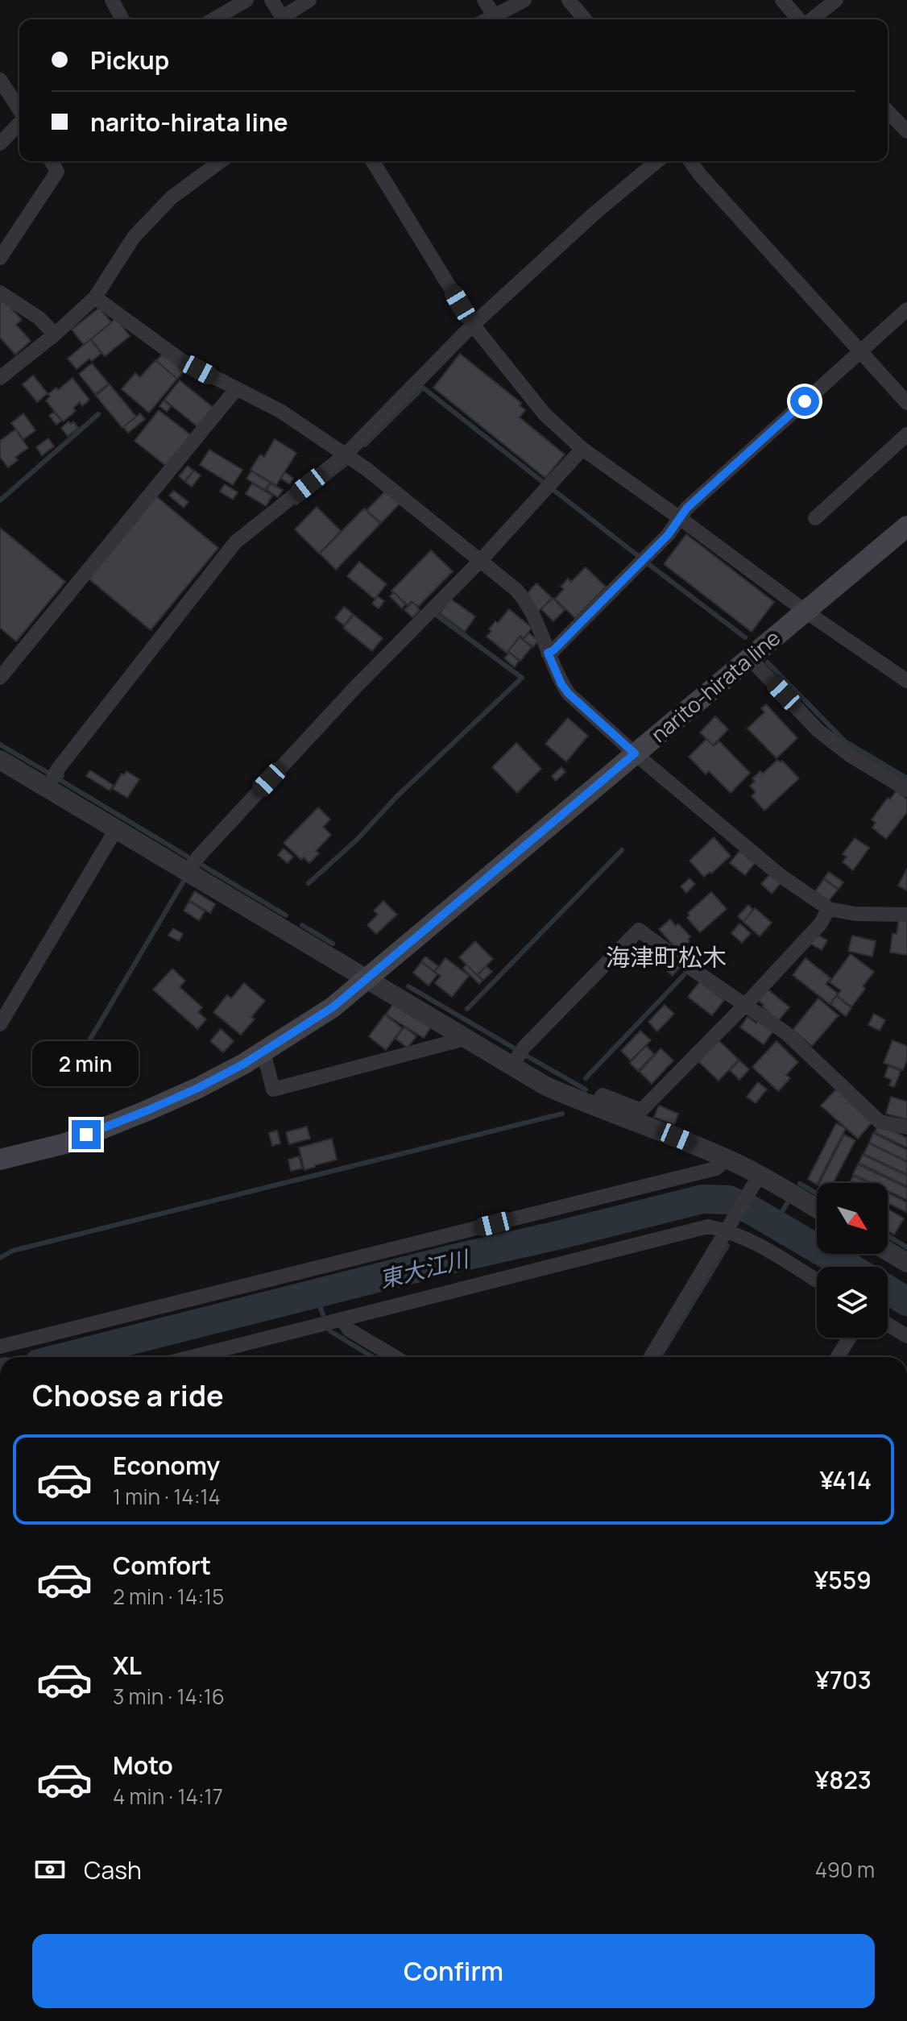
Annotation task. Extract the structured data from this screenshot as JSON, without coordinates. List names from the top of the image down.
{
  "streets": {
    "main road": ["narito-hirata line"]
  },
  "districts": ["海津町松木"],
  "water": ["東大江川"],
  "north": "bottom right",
  "page": {
    "banner": ["Pickup", "narito-hirata line"],
    "bubble": "2 min",
    "heading": "Choose a ride",
    "list": [
      {
        "name": "Economy",
        "note": "1 min · 14:14",
        "value": "¥414"
      },
      {
        "name": "Comfort",
        "note": "2 min · 14:15",
        "value": "¥559"
      },
      {
        "name": "XL",
        "note": "3 min · 14:16",
        "value": "¥703"
      },
      {
        "name": "Moto",
        "note": "4 min · 14:17",
        "value": "¥823"
      }
    ],
    "pay": ["Cash", "490 m"],
    "buttons": "Confirm"
  }
}
